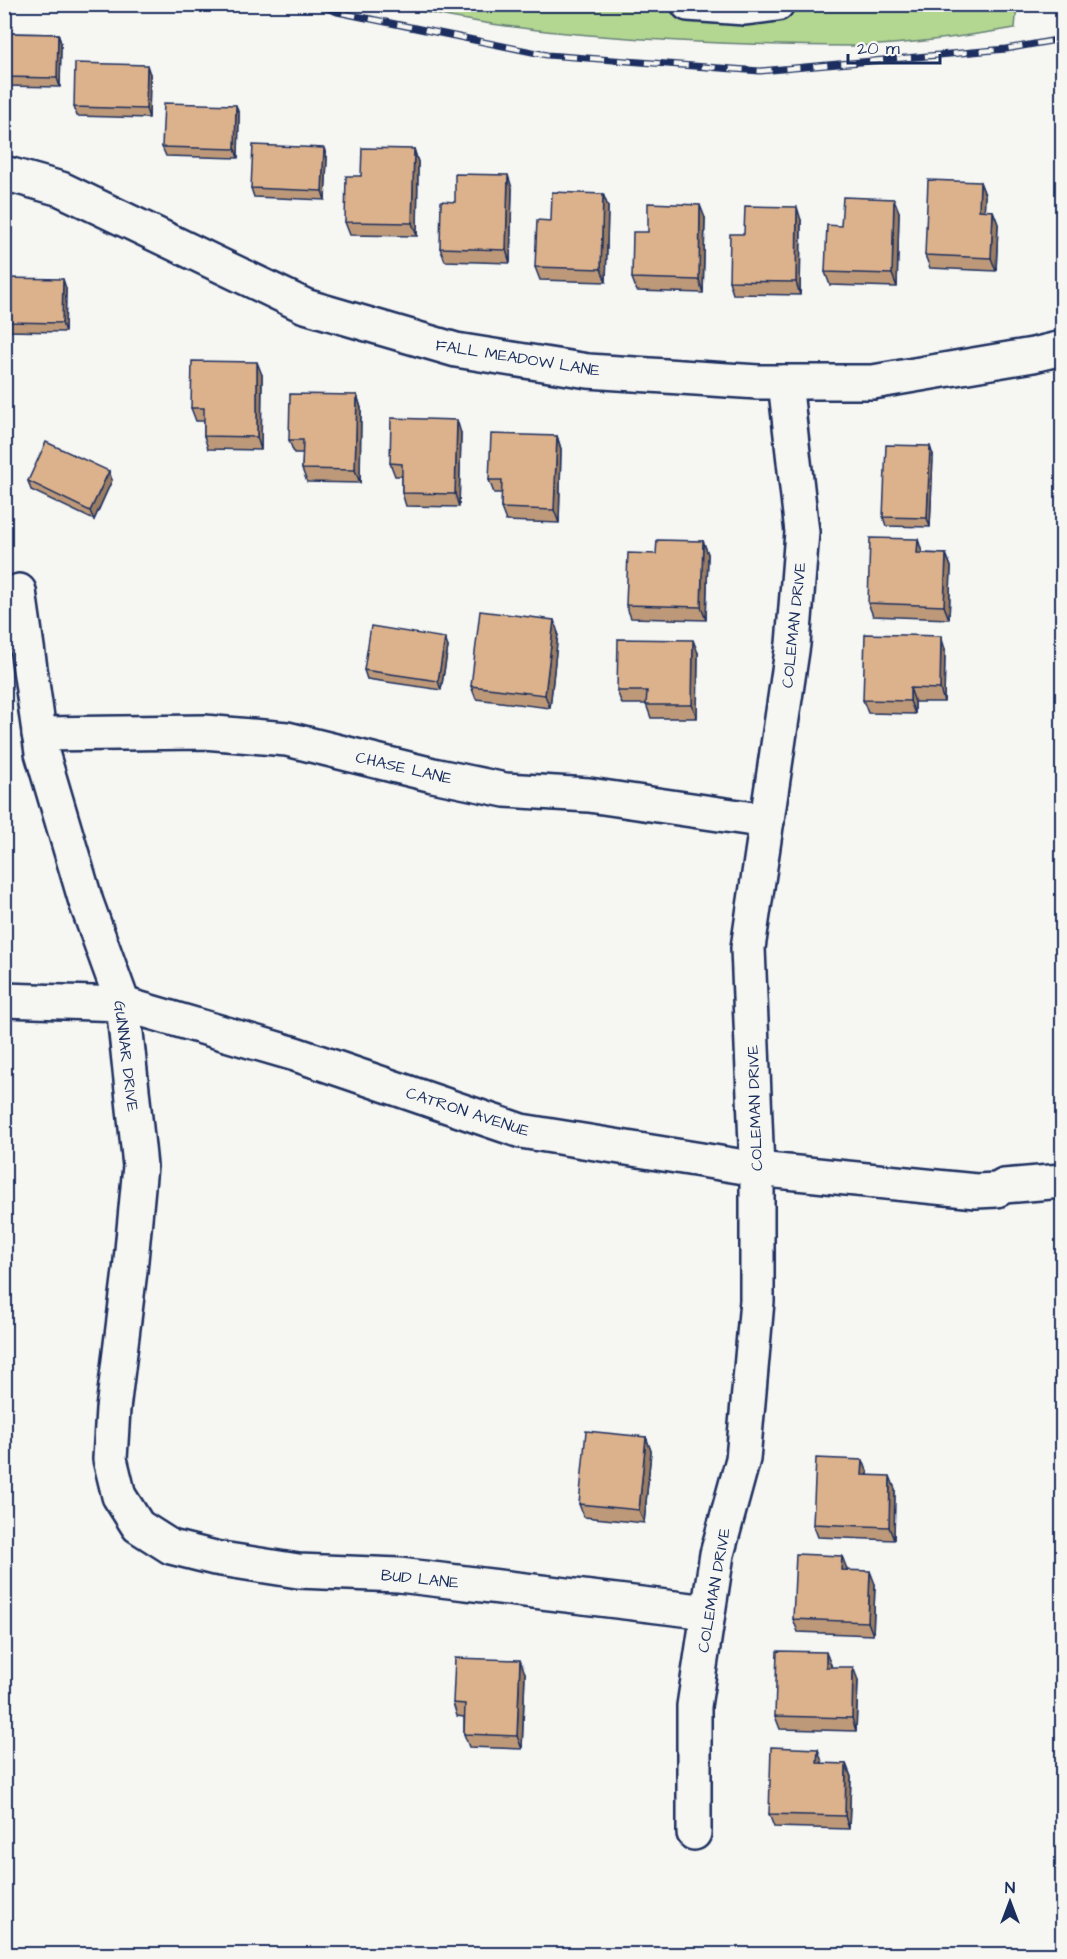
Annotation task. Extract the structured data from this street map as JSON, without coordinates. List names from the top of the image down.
{
  "streets": {
    "street": [
      "FALL MEADOW LANE",
      "COLEMAN DRIVE",
      "CHASE LANE",
      "GUNNAR DRIVE",
      "CATRON AVENUE",
      "BUD LANE"
    ]
  },
  "crossings": [
    ["FALL MEADOW LANE", "COLEMAN DRIVE"],
    ["COLEMAN DRIVE", "CHASE LANE"],
    ["COLEMAN DRIVE", "CATRON AVENUE"],
    ["COLEMAN DRIVE", "BUD LANE"],
    ["CHASE LANE", "GUNNAR DRIVE"],
    ["GUNNAR DRIVE", "CATRON AVENUE"],
    ["GUNNAR DRIVE", "BUD LANE"]
  ],
  "scale_bar": "20 m",
  "north": "top"
}
